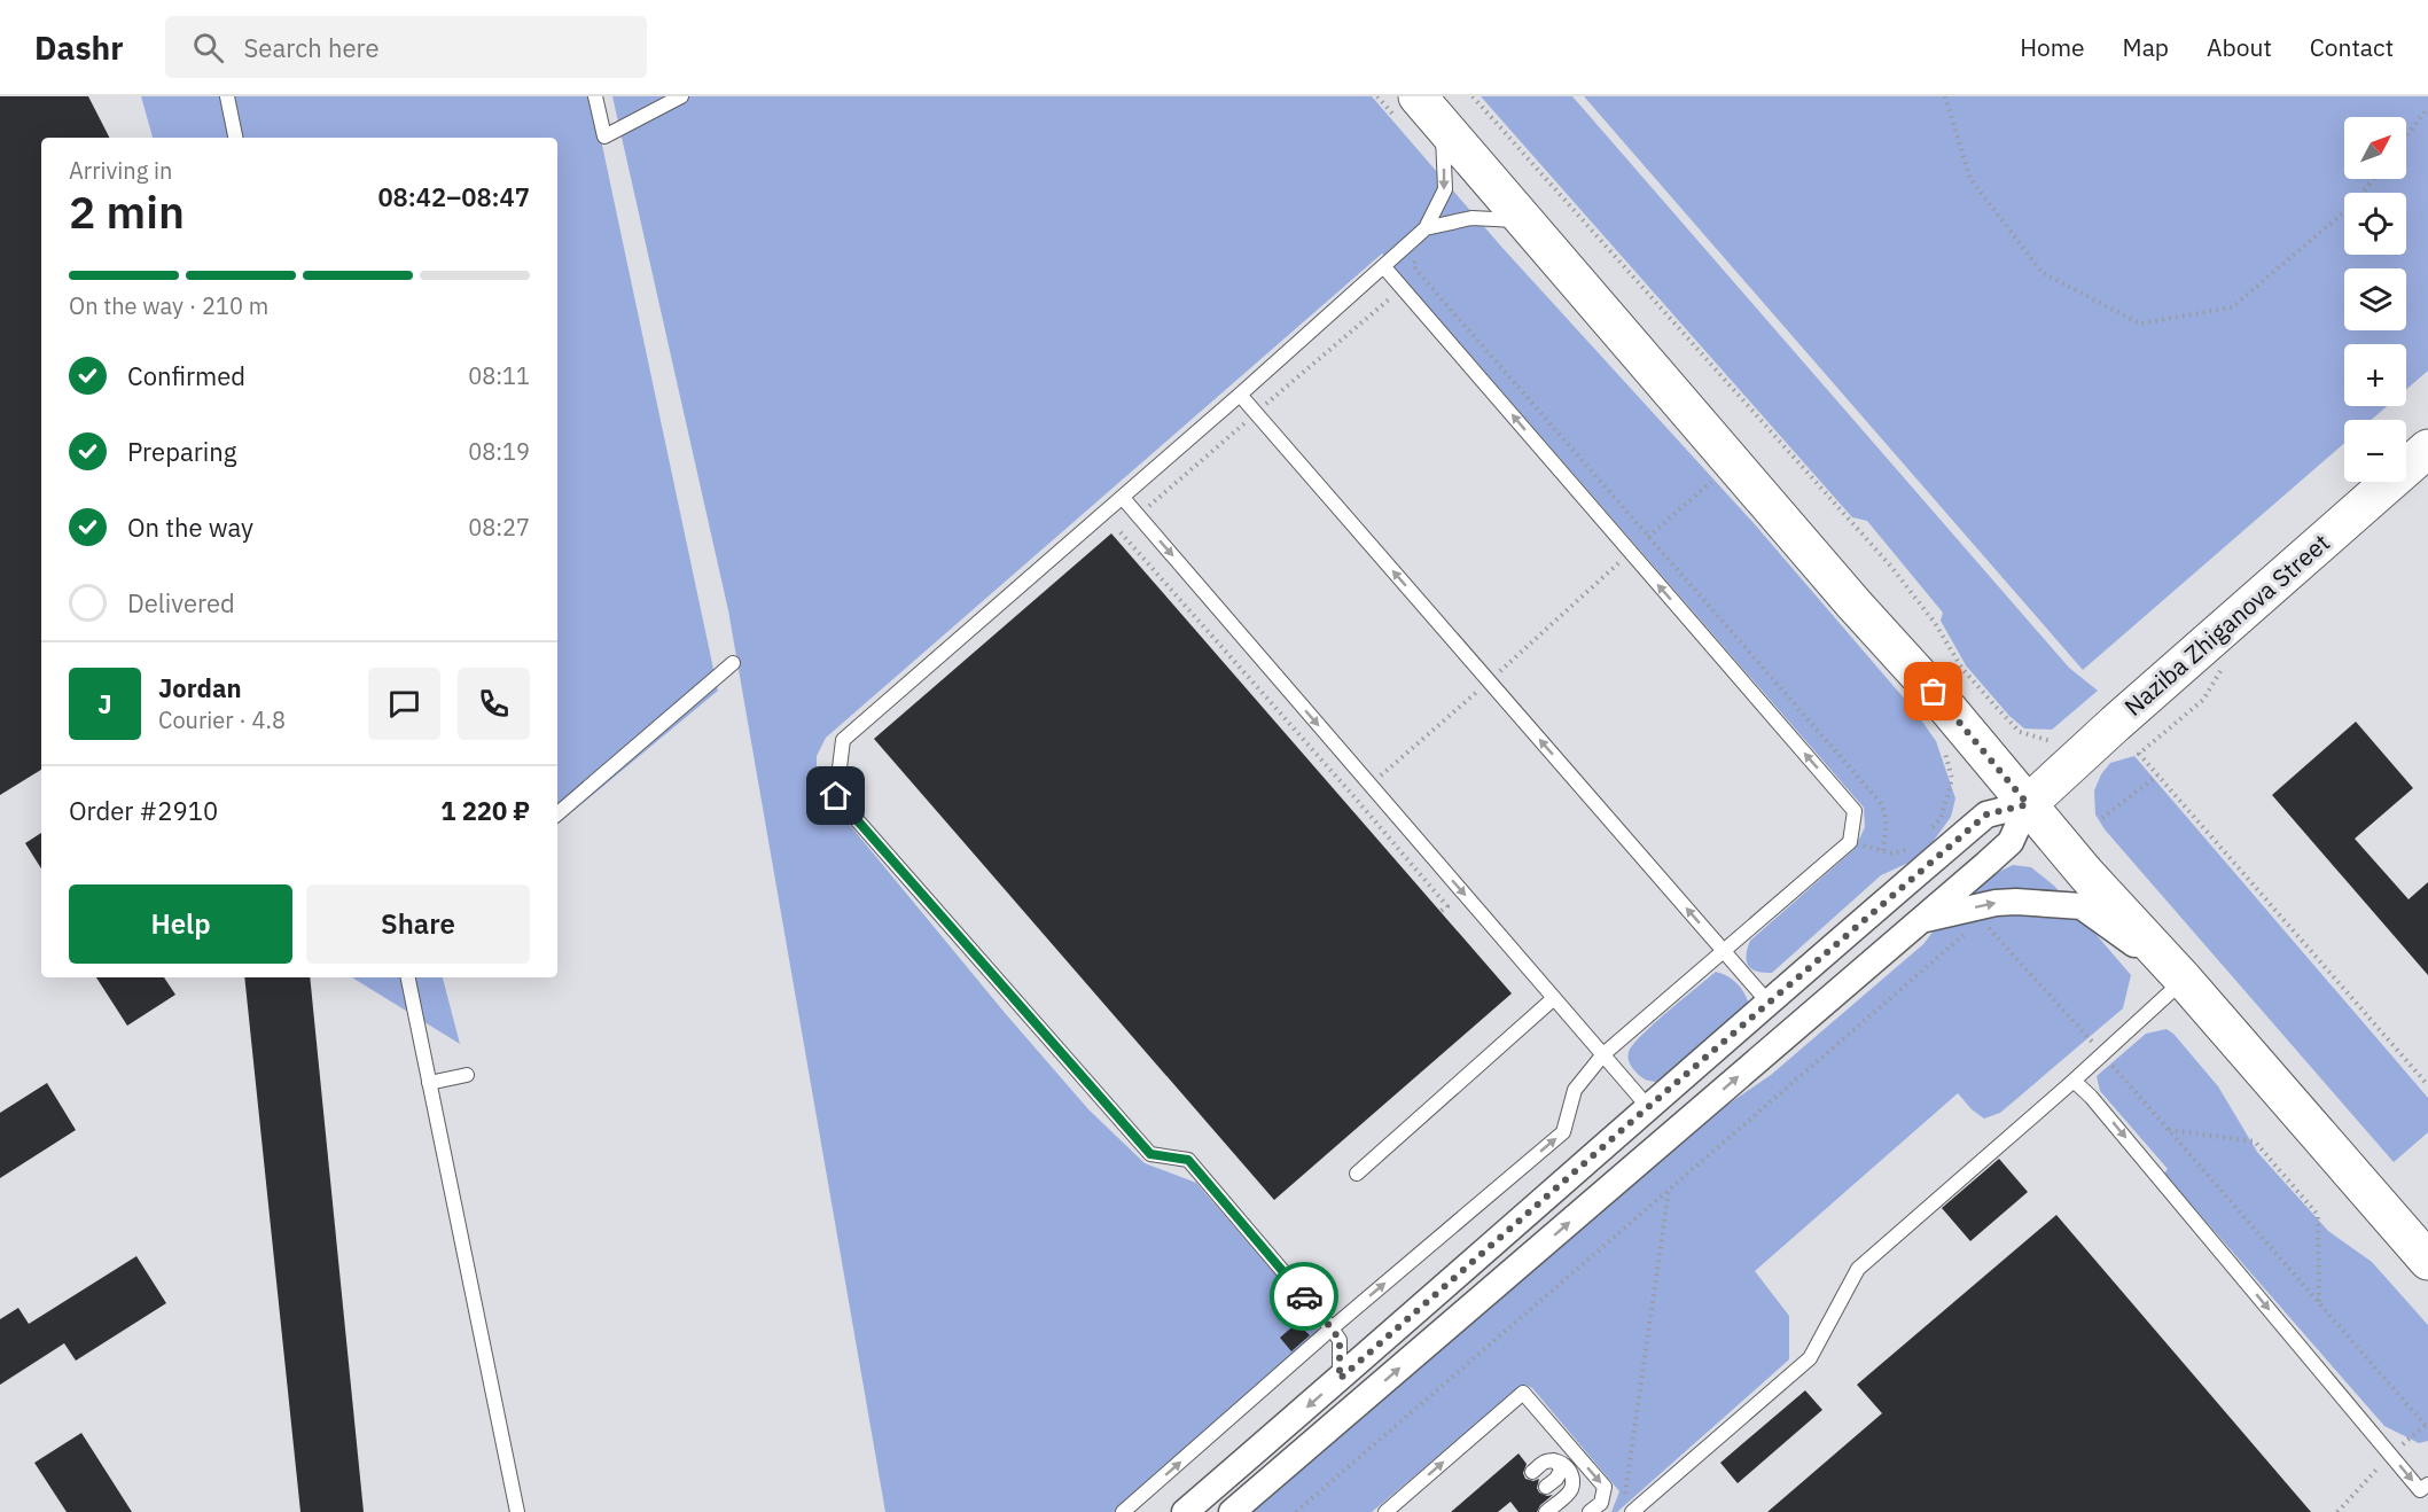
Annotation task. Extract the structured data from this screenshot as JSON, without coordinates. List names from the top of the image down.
{
  "streets": {
    "main road": ["Naziba Zhiganova Street"]
  },
  "north": "top right",
  "page": {
    "header": "Dashr",
    "search": "Search here",
    "nav": [
      "Home",
      "Map",
      "About",
      "Contact"
    ],
    "map_buttons": ["+", "−"],
    "heading": ["2 min", "Arriving in", "08:42–08:47"],
    "panel": [
      "Jordan",
      "Courier · 4.8",
      "Order #2910",
      "1 220 ₽"
    ],
    "bar": "On the way · 210 m",
    "list": [
      ["Confirmed", "08:11"],
      ["Preparing", "08:19"],
      ["On the way", "08:27"],
      "Delivered"
    ],
    "round": "J",
    "buttons": ["Help", "Share"]
  }
}
